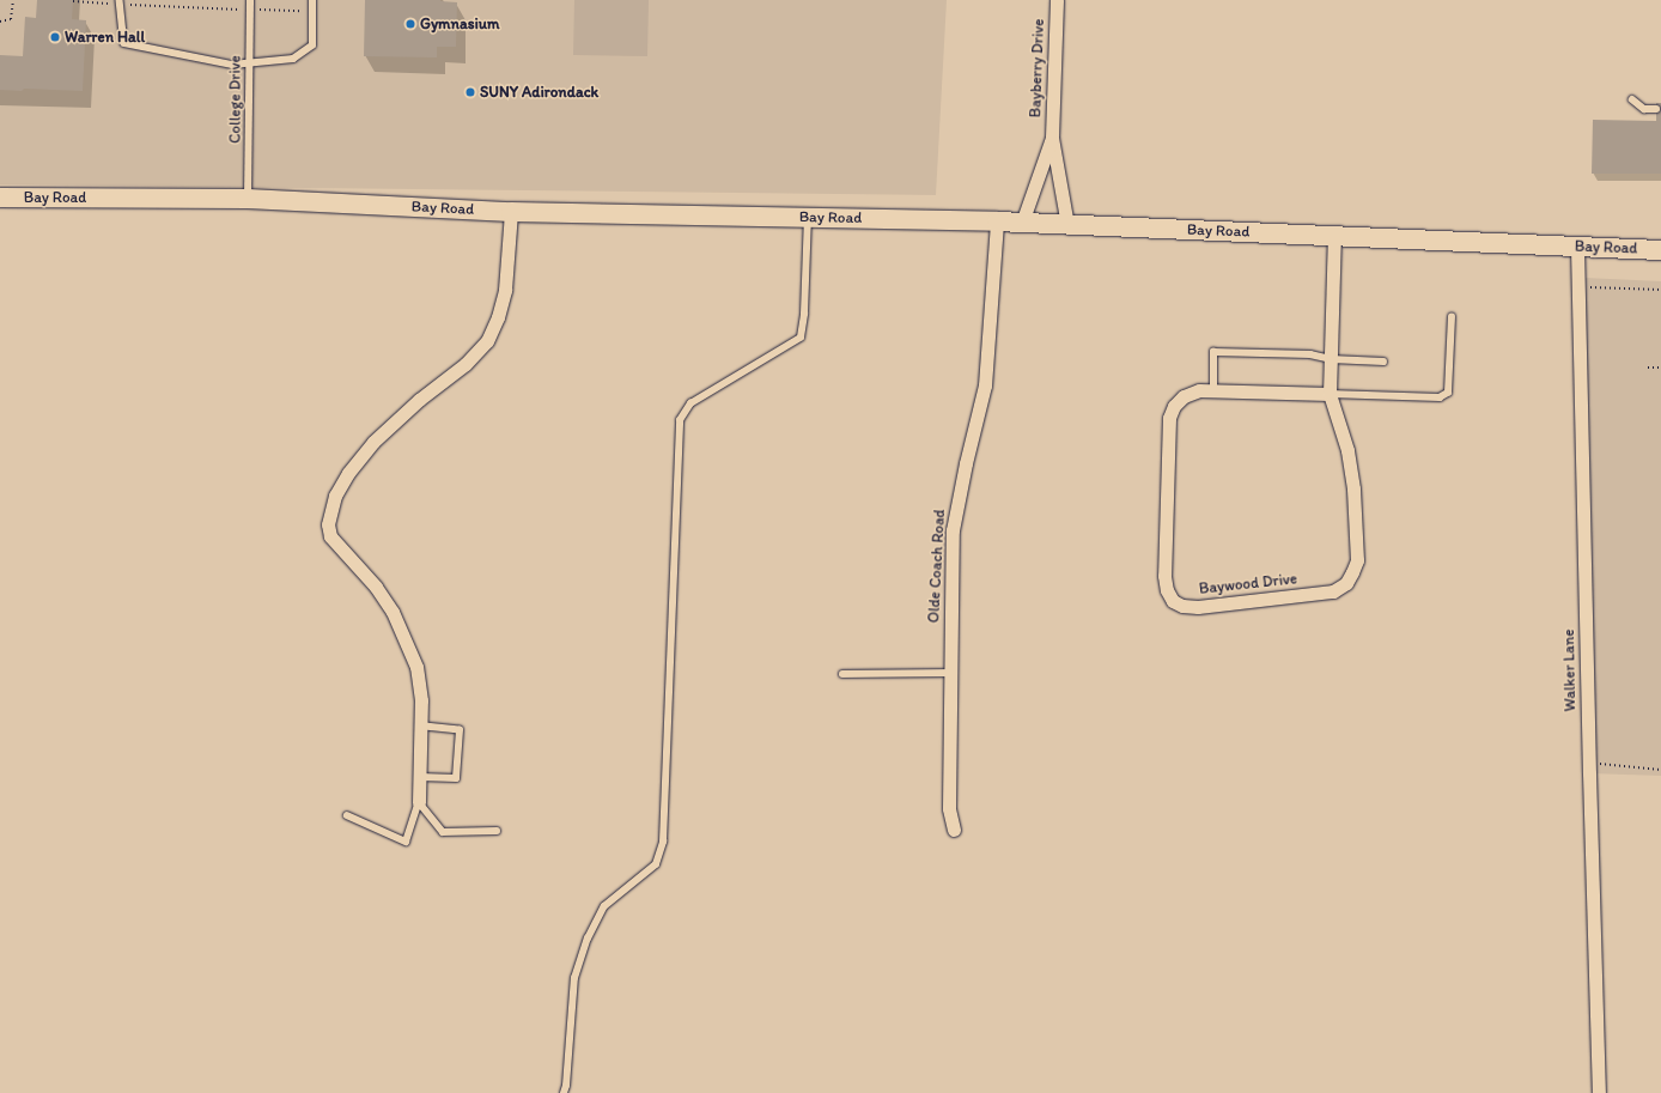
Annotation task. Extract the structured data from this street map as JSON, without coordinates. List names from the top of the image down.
{
  "streets": {
    "street": [
      "Bayberry Drive",
      "Bay Road",
      "Olde Coach Road",
      "Baywood Drive",
      "Walker Lane"
    ],
    "lane": ["College Drive"]
  },
  "crossings": [
    ["Bayberry Drive", "Bay Road"],
    ["College Drive", "Bay Road"],
    ["Bay Road", "Olde Coach Road"],
    ["Bay Road", "Baywood Drive"],
    ["Bay Road", "Walker Lane"]
  ],
  "places": ["Gymnasium", "Warren Hall", "SUNY Adirondack"]
}
